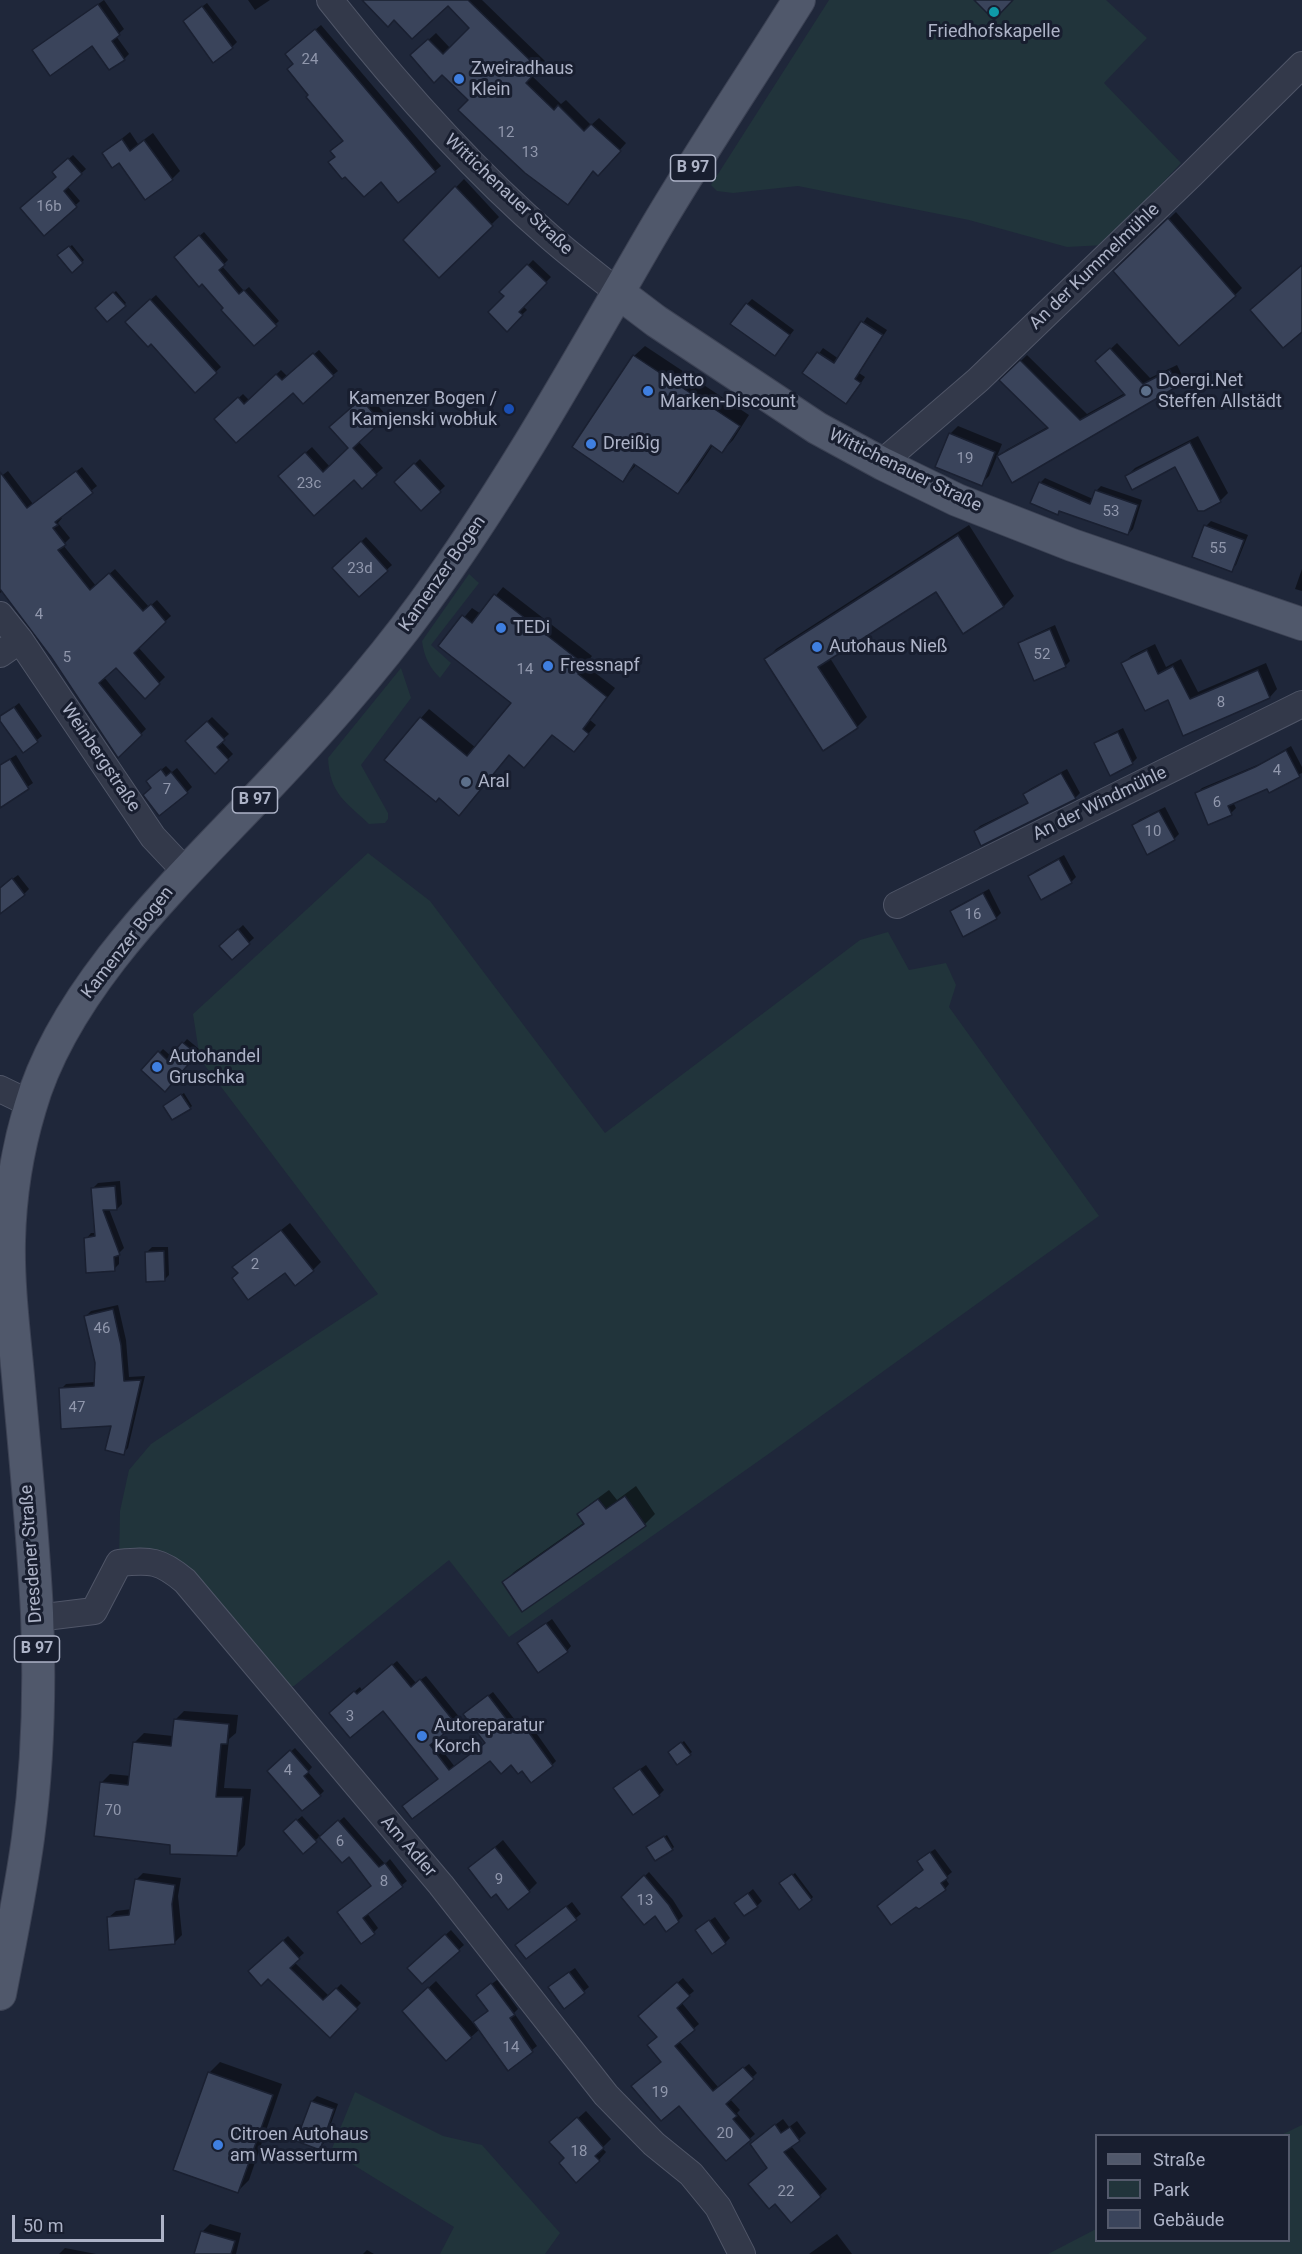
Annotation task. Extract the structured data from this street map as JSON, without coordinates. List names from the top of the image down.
{
  "streets": {
    "main road": [
      "B 97",
      "Wittichenauer Straße",
      "Kamenzer Bogen",
      "Dresdener Straße"
    ],
    "street": [
      "An der Kummelmühle",
      "Weinbergstraße",
      "An der Windmühle",
      "Am Adler"
    ]
  },
  "crossings": [
    ["Wittichenauer Straße", "An der Kummelmühle"],
    ["Wittichenauer Straße", "Kamenzer Bogen"],
    ["Kamenzer Bogen", "Weinbergstraße"],
    ["Kamenzer Bogen", "Dresdener Straße"],
    ["Dresdener Straße", "Am Adler"]
  ],
  "places": [
    "Friedhofskapelle",
    "Zweiradhaus Klein",
    "Netto Marken-Discount",
    "Doergi.Net Steffen Allstädt",
    "Kamenzer Bogen / Kamjenski wobłuk",
    "Dreißig",
    "TEDi",
    "Autohaus Nieß",
    "Fressnapf",
    "Aral",
    "Autohandel Gruschka",
    "Autoreparatur Korch",
    "Citroen Autohaus am Wasserturm"
  ],
  "house_numbers": [
    "24",
    "12",
    "13",
    "16b",
    "19",
    "23c",
    "53",
    "55",
    "23d",
    "4",
    "52",
    "5",
    "14",
    "8",
    "4",
    "7",
    "6",
    "10",
    "16",
    "2",
    "46",
    "47",
    "3",
    "4",
    "70",
    "6",
    "9",
    "8",
    "13",
    "14",
    "19",
    "20",
    "18",
    "22"
  ],
  "legend": ["Straße", "Park", "Gebäude"],
  "scale_bar": "50 m"
}
